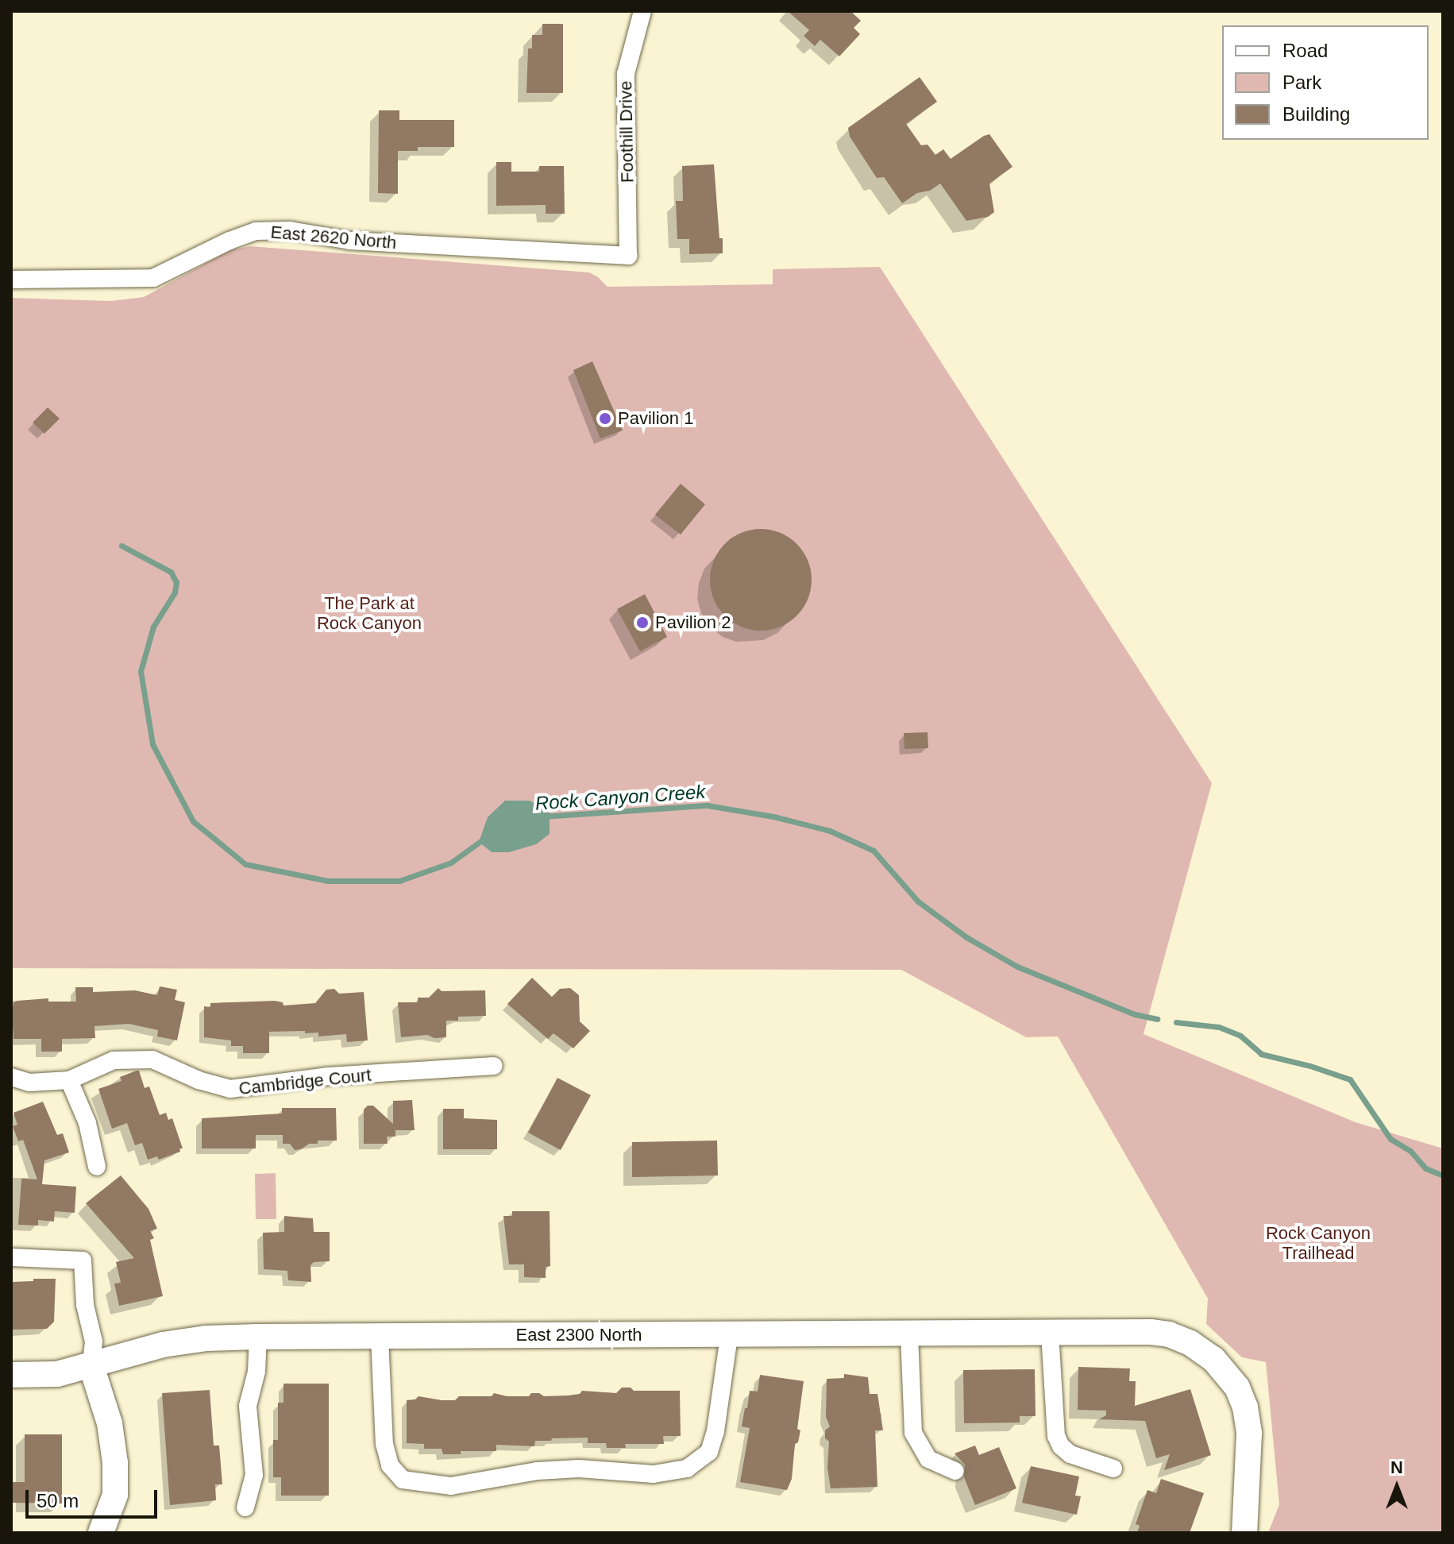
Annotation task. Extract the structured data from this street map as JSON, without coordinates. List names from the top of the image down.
{
  "streets": {
    "street": [
      "Foothill Drive",
      "East 2620 North",
      "Cambridge Court",
      "East 2300 North"
    ]
  },
  "crossings": [
    ["Foothill Drive", "East 2620 North"]
  ],
  "water": ["Rock Canyon Creek"],
  "parks": ["The Park at Rock Canyon", "Rock Canyon Trailhead"],
  "places": ["Pavilion 1", "Pavilion 2"],
  "legend": ["Road", "Park", "Building"],
  "scale_bar": "50 m",
  "north": "top"
}
